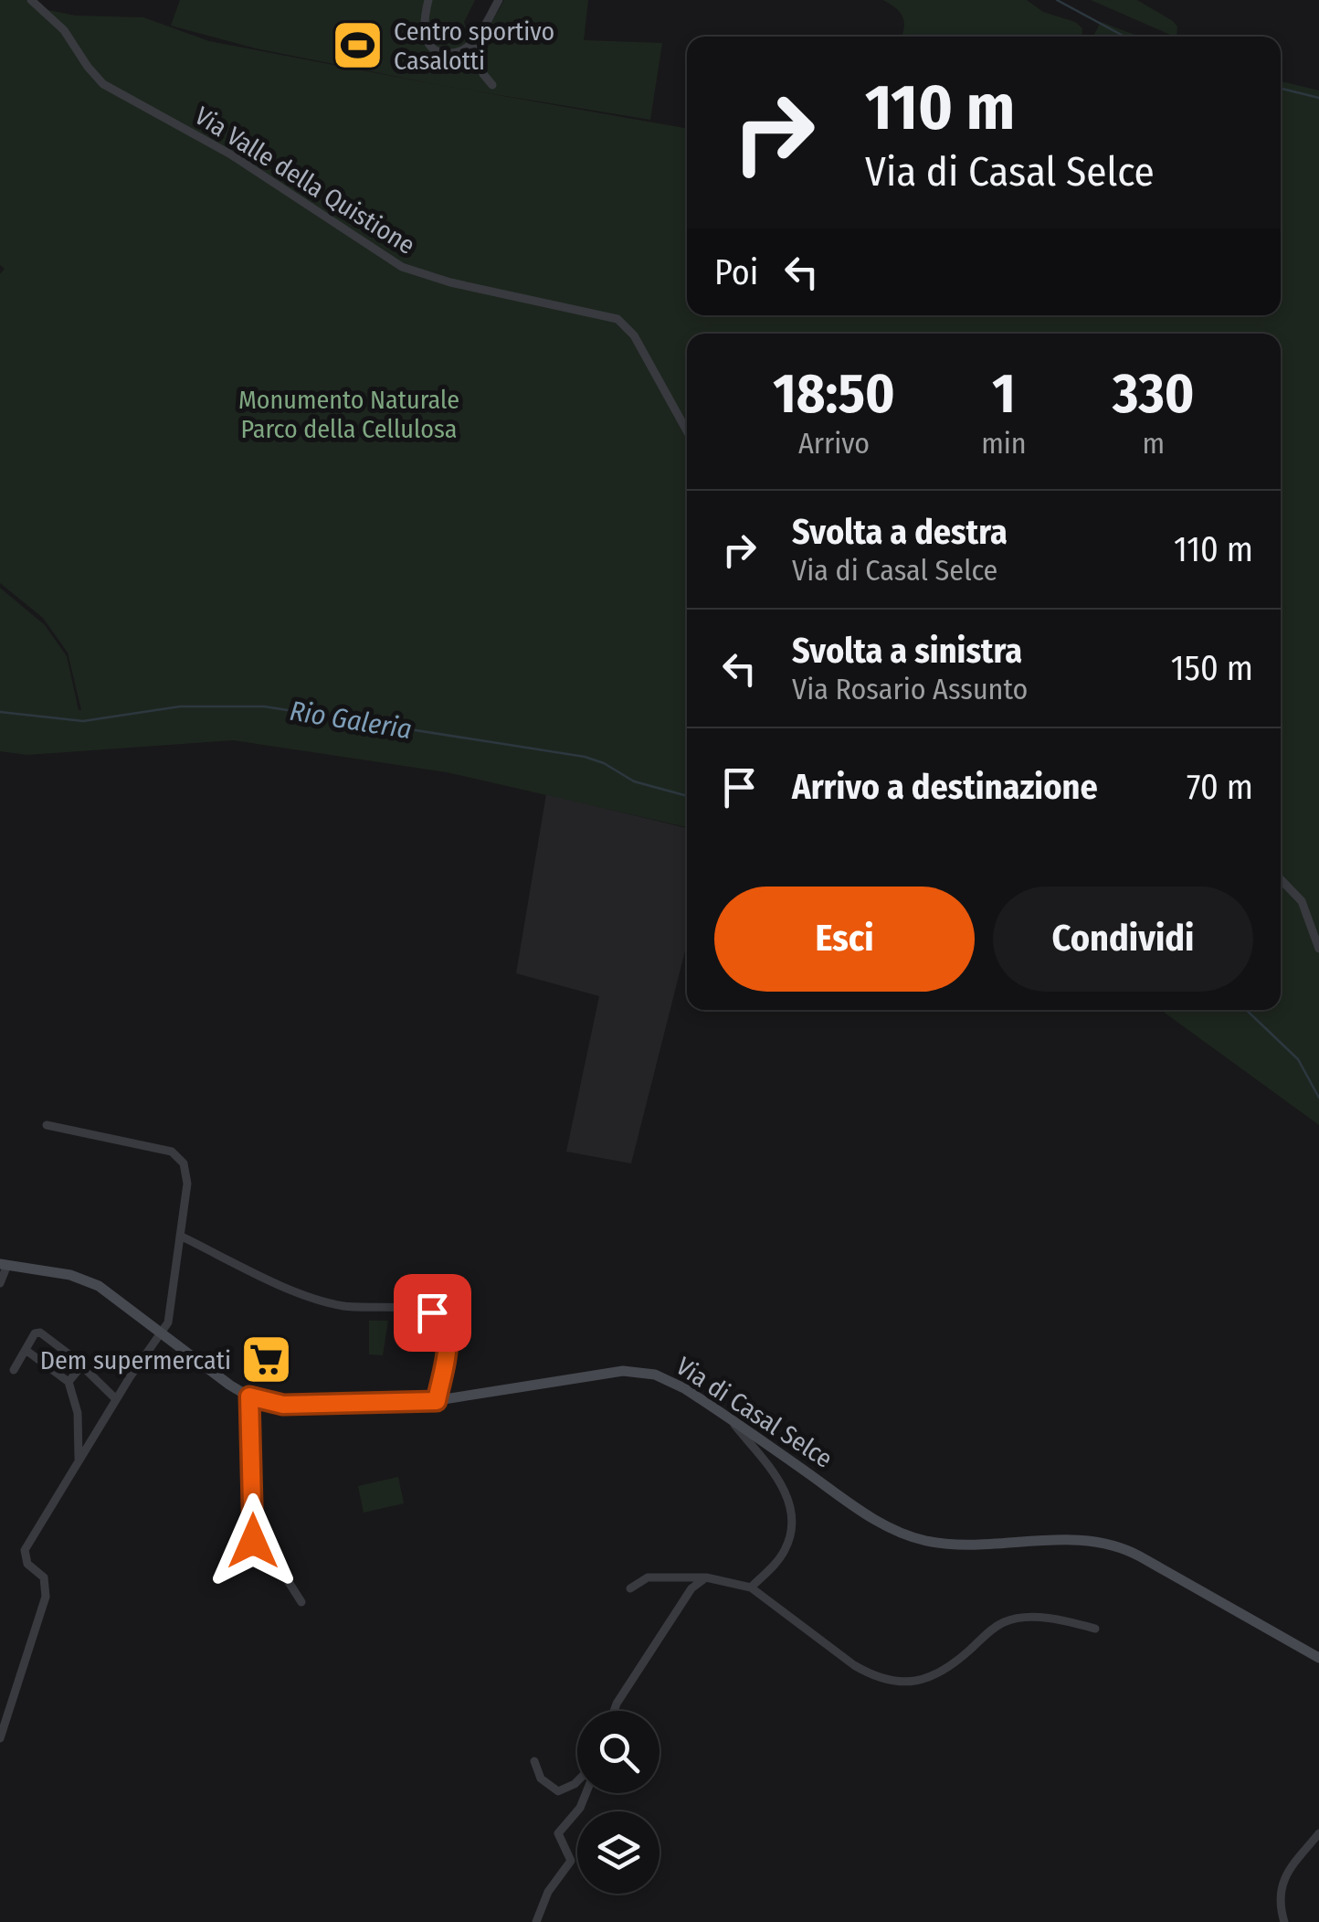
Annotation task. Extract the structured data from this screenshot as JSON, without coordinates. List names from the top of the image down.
{
  "streets": {
    "main road": ["Via di Casal Selce"],
    "street": ["Via Valle della Quistione"]
  },
  "water": ["Rio Galeria"],
  "parks": ["Monumento Naturale Parco della Cellulosa"],
  "places": {
    "sports": ["Centro sportivo Casalotti"],
    "supermarket": ["Dem supermercati"]
  },
  "page": {
    "turn": ["110 m", "Via di Casal Selce"],
    "then": "Poi",
    "eta": [
      "18:50",
      "Arrivo",
      "1",
      "min",
      "330",
      "m"
    ],
    "list": [
      {
        "name": "Svolta a destra",
        "note": "Via di Casal Selce",
        "value": "110 m"
      },
      {
        "name": "Svolta a sinistra",
        "note": "Via Rosario Assunto",
        "value": "150 m"
      },
      {
        "name": "Arrivo a destinazione",
        "value": "70 m"
      }
    ],
    "buttons": ["Esci", "Condividi"]
  }
}
